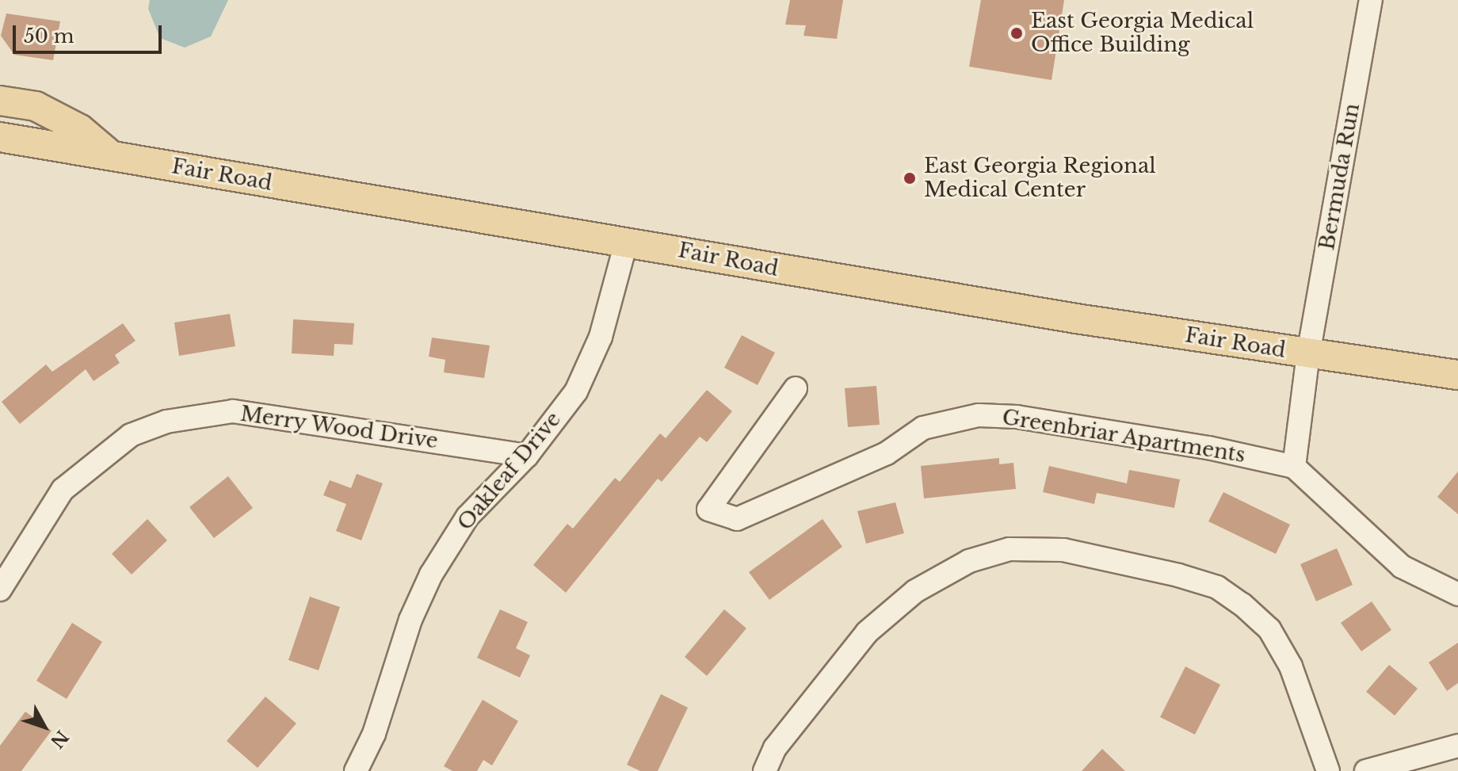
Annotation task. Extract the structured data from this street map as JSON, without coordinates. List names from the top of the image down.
{
  "streets": {
    "main road": ["Fair Road"],
    "street": [
      "Bermuda Run",
      "Merry Wood Drive",
      "Greenbriar Apartments",
      "Oakleaf Drive"
    ]
  },
  "crossings": [
    ["Fair Road", "Bermuda Run"],
    ["Fair Road", "Oakleaf Drive"],
    ["Bermuda Run", "Greenbriar Apartments"],
    ["Merry Wood Drive", "Oakleaf Drive"]
  ],
  "places": ["East Georgia Medical Office Building", "East Georgia Regional Medical Center"],
  "scale_bar": "50 m",
  "north": "bottom right"
}
